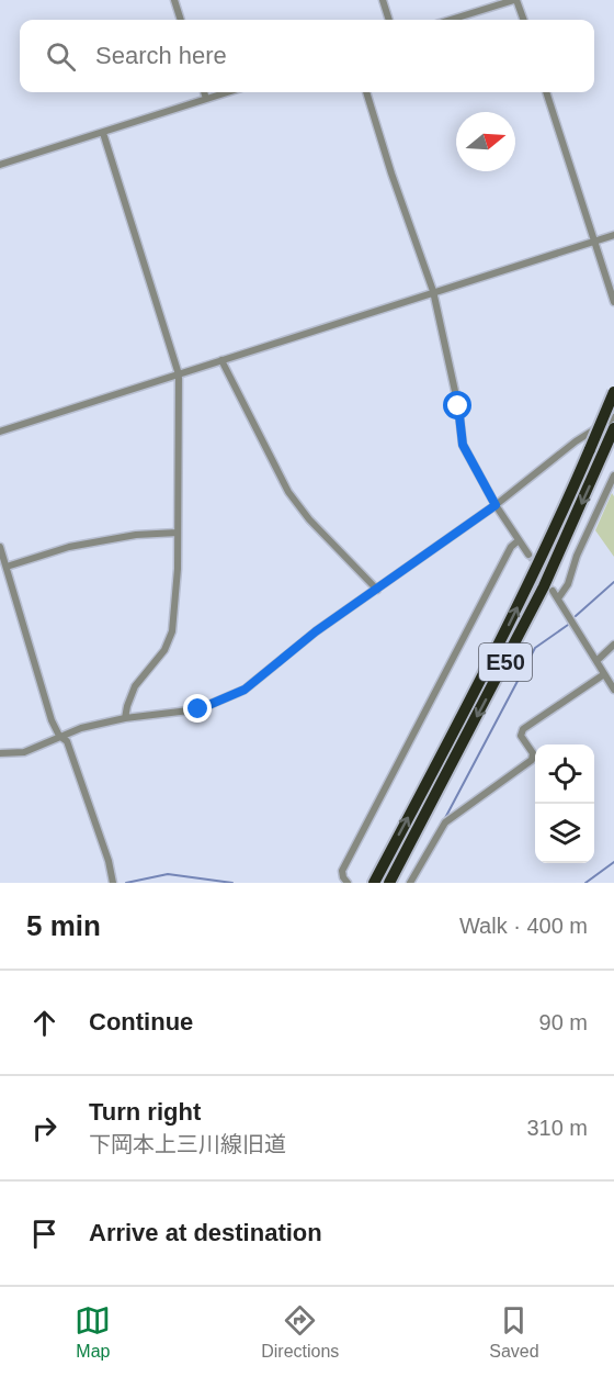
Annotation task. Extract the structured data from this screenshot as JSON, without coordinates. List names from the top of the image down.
{
  "streets": {
    "highway": ["E50"]
  },
  "north": "right",
  "page": {
    "search": "Search here",
    "heading": ["5 min", "Walk · 400 m"],
    "list": [
      ["Continue", "90 m"],
      ["Turn right", "下岡本上三川線旧道", "310 m"],
      "Arrive at destination"
    ],
    "nav": ["Map", "Directions", "Saved"]
  }
}
